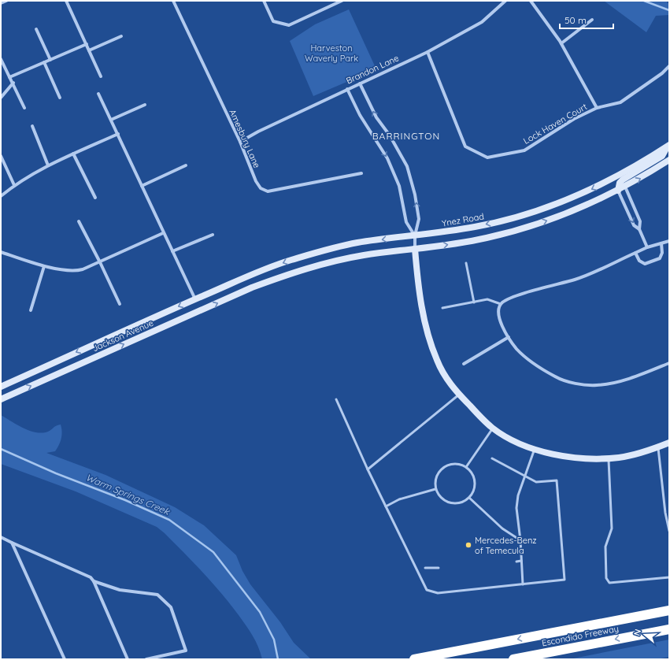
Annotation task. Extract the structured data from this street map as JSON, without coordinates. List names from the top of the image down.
{
  "streets": {
    "highway": ["Escondido Freeway"],
    "main road": ["Ynez Road", "Jackson Avenue"],
    "street": ["Brandon Lane", "Lock Haven Court", "Amesbury Lane"]
  },
  "crossings": [
    ["Brandon Lane", "Lock Haven Court"],
    ["Brandon Lane", "Amesbury Lane"],
    ["Ynez Road", "Jackson Avenue"]
  ],
  "districts": ["BARRINGTON"],
  "water": ["Warm Springs Creek"],
  "parks": ["Harveston Waverly Park"],
  "places": ["Mercedes-Benz of Temecula"],
  "scale_bar": "50 m",
  "north": "left"
}
